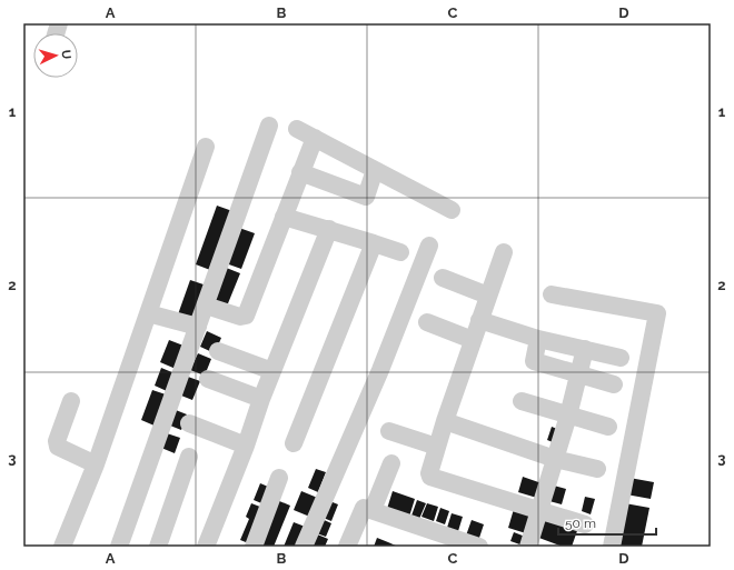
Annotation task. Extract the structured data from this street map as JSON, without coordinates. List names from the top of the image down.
{
  "scale_bar": "50 m",
  "north": "right",
  "grid": {
    "columns": [
      "A",
      "B",
      "C",
      "D"
    ],
    "rows": ["1", "2", "3"]
  }
}
